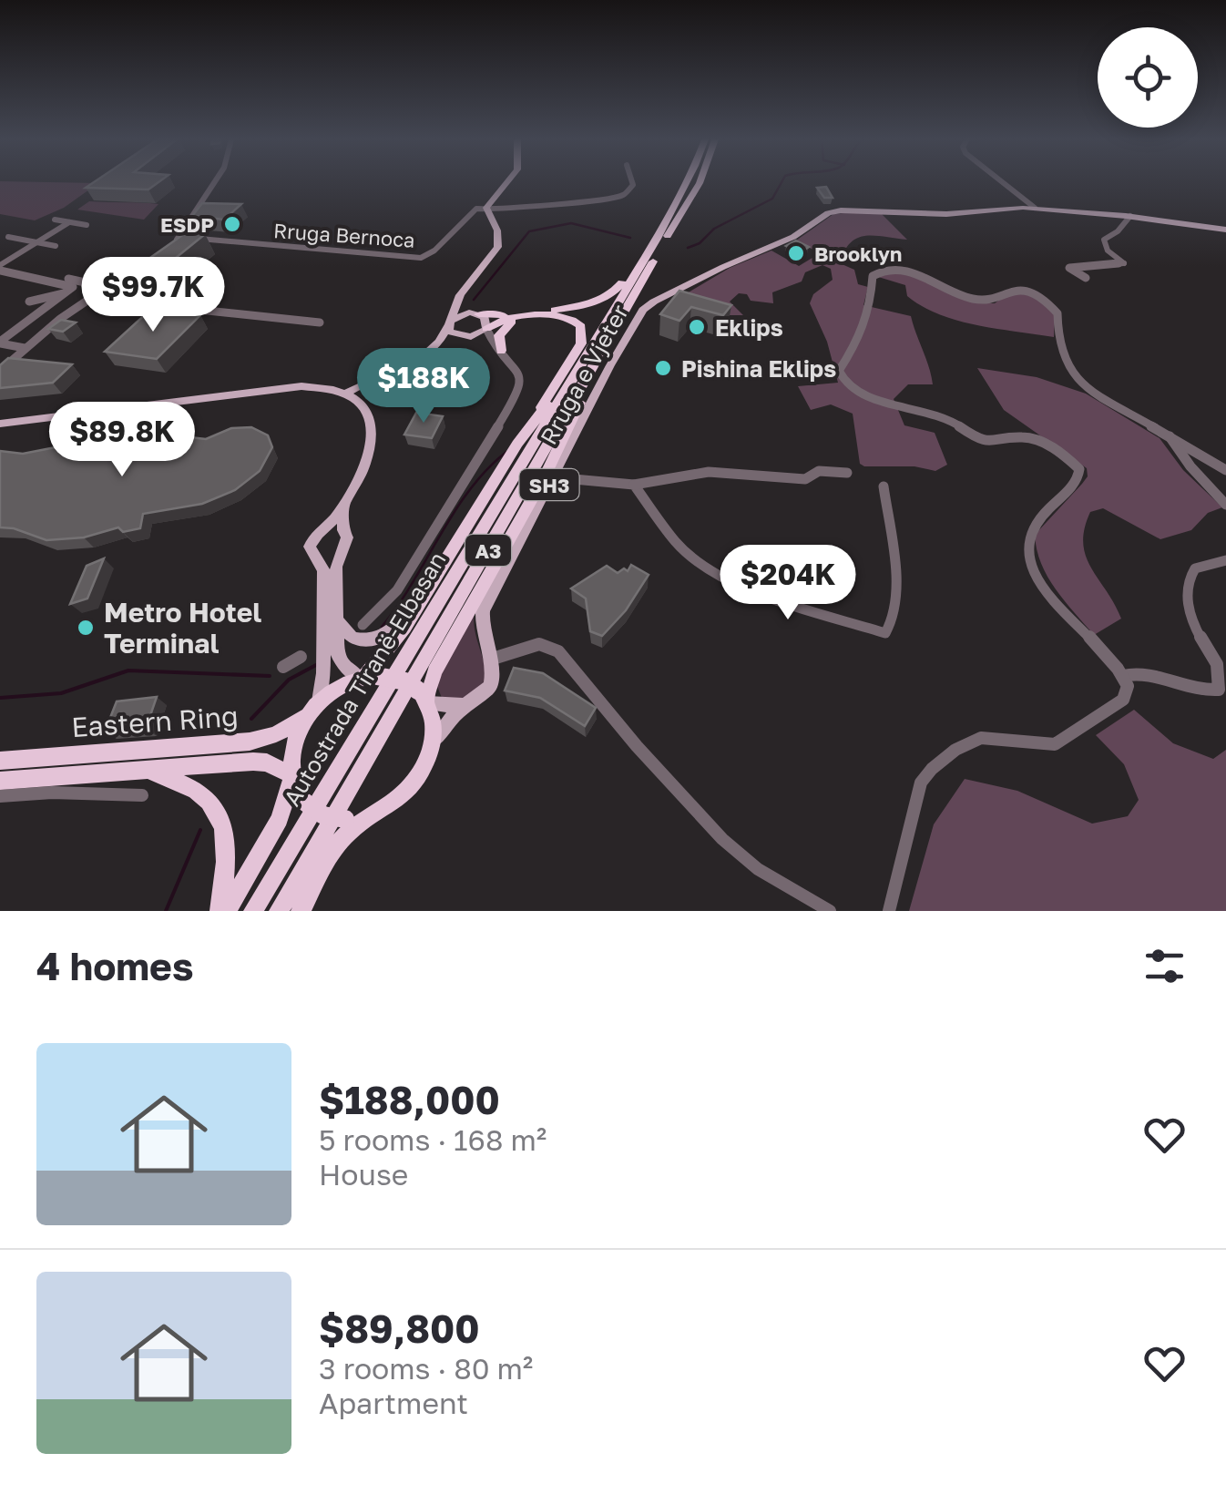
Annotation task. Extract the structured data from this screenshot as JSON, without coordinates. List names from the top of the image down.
{
  "streets": {
    "highway": ["A3", "Autostrada Tiranë-Elbasan", "Eastern Ring"],
    "main road": ["Rruga e Vjeter", "SH3"],
    "street": ["Rruga Bernoca"]
  },
  "places": [
    "ESDP",
    "Brooklyn",
    "Eklips",
    "Pishina Eklips",
    "Metro Hotel Terminal"
  ],
  "page": {
    "price": [
      "$99.7K",
      "$188K",
      "$89.8K",
      "$204K"
    ],
    "heading": "4 homes",
    "list": [
      {
        "name": "$188,000",
        "note": "5 rooms · 168 m² · House"
      },
      {
        "name": "$89,800",
        "note": "3 rooms · 80 m² · Apartment"
      }
    ]
  }
}
